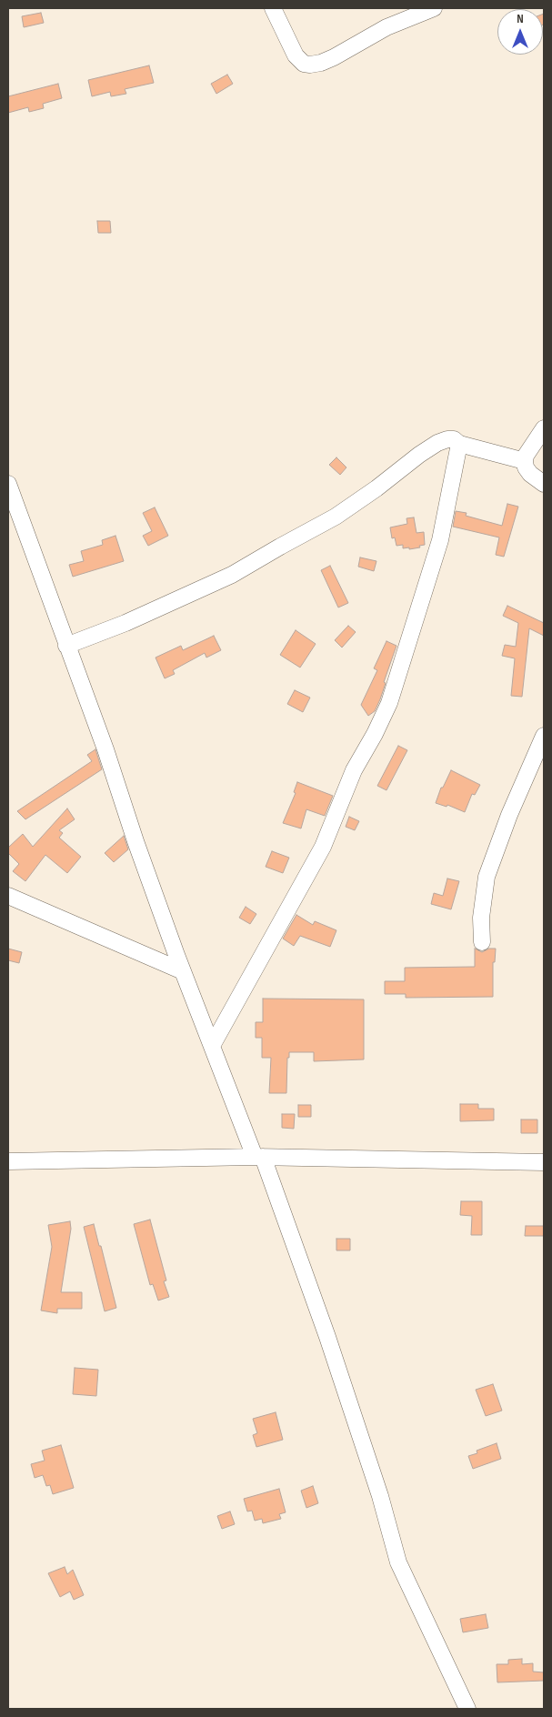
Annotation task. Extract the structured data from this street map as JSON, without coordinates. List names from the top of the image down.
{
  "north": "top"
}
